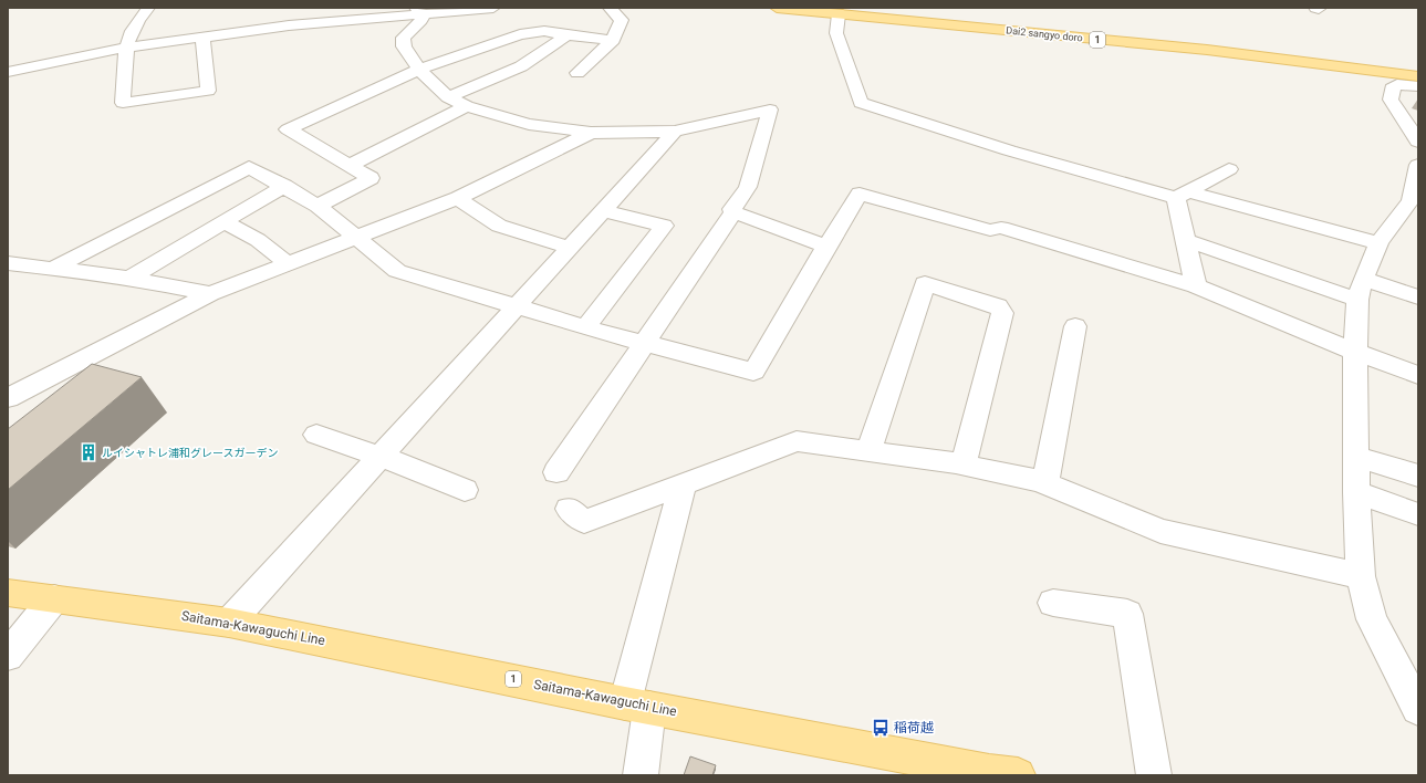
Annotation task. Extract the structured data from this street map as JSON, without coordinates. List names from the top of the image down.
{
  "streets": {
    "main road": ["Dai2 sangyo doro", "1", "Saitama-Kawaguchi Line"]
  },
  "places": {
    "building": ["ルイシャトレ浦和グレースガーデン"],
    "bus stop": ["稲荷越"]
  }
}
